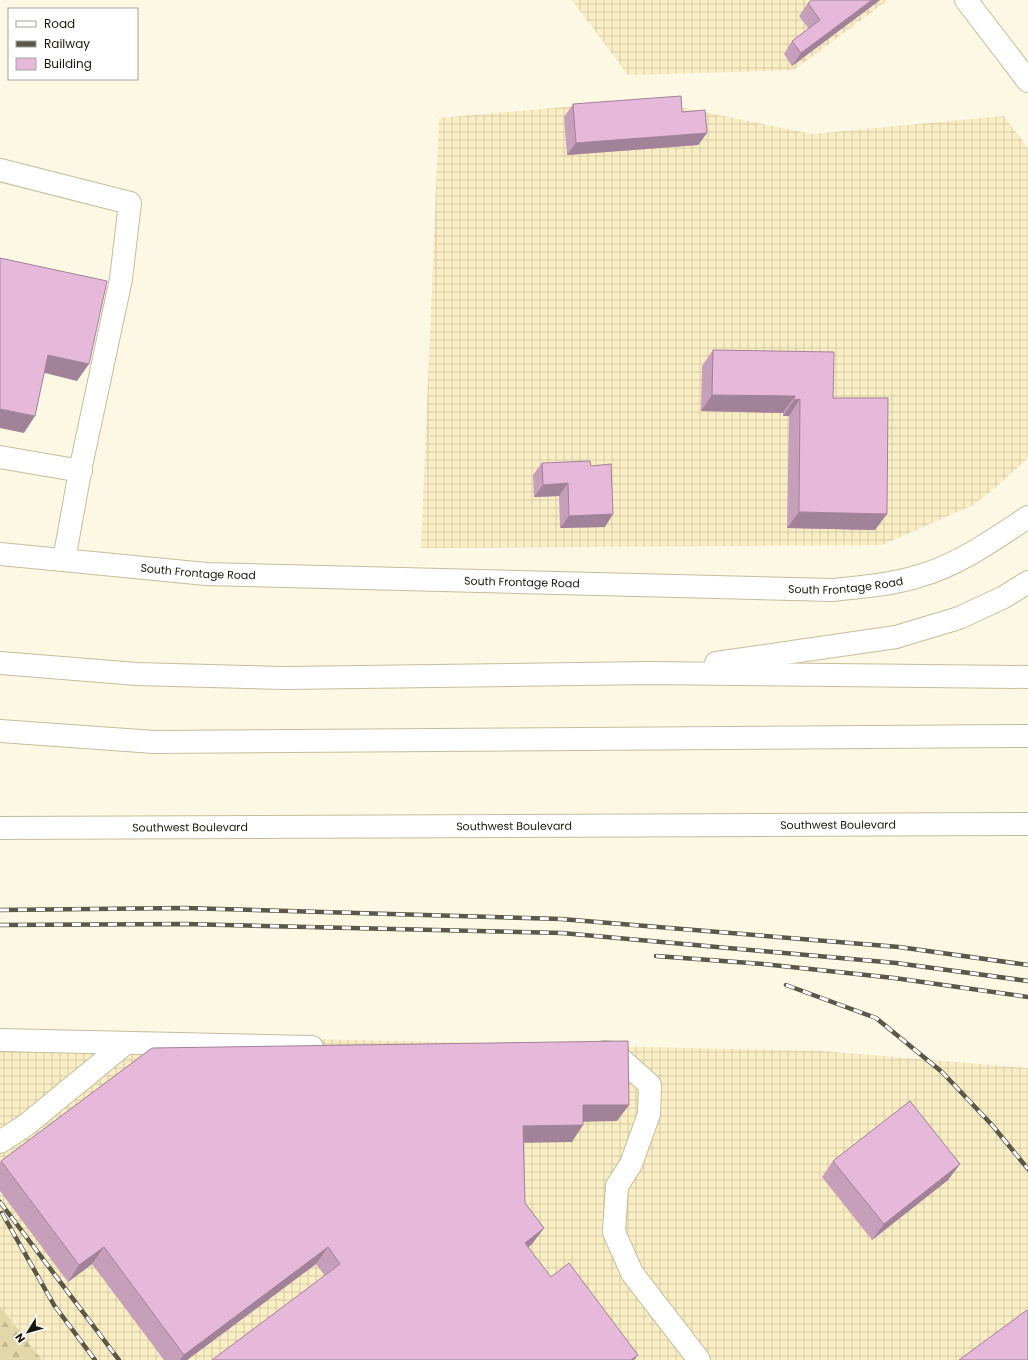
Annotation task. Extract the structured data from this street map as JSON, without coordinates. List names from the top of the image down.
{
  "streets": {
    "main road": ["South Frontage Road", "Southwest Boulevard"]
  },
  "legend": ["Road", "Railway", "Building"],
  "north": "bottom left"
}
